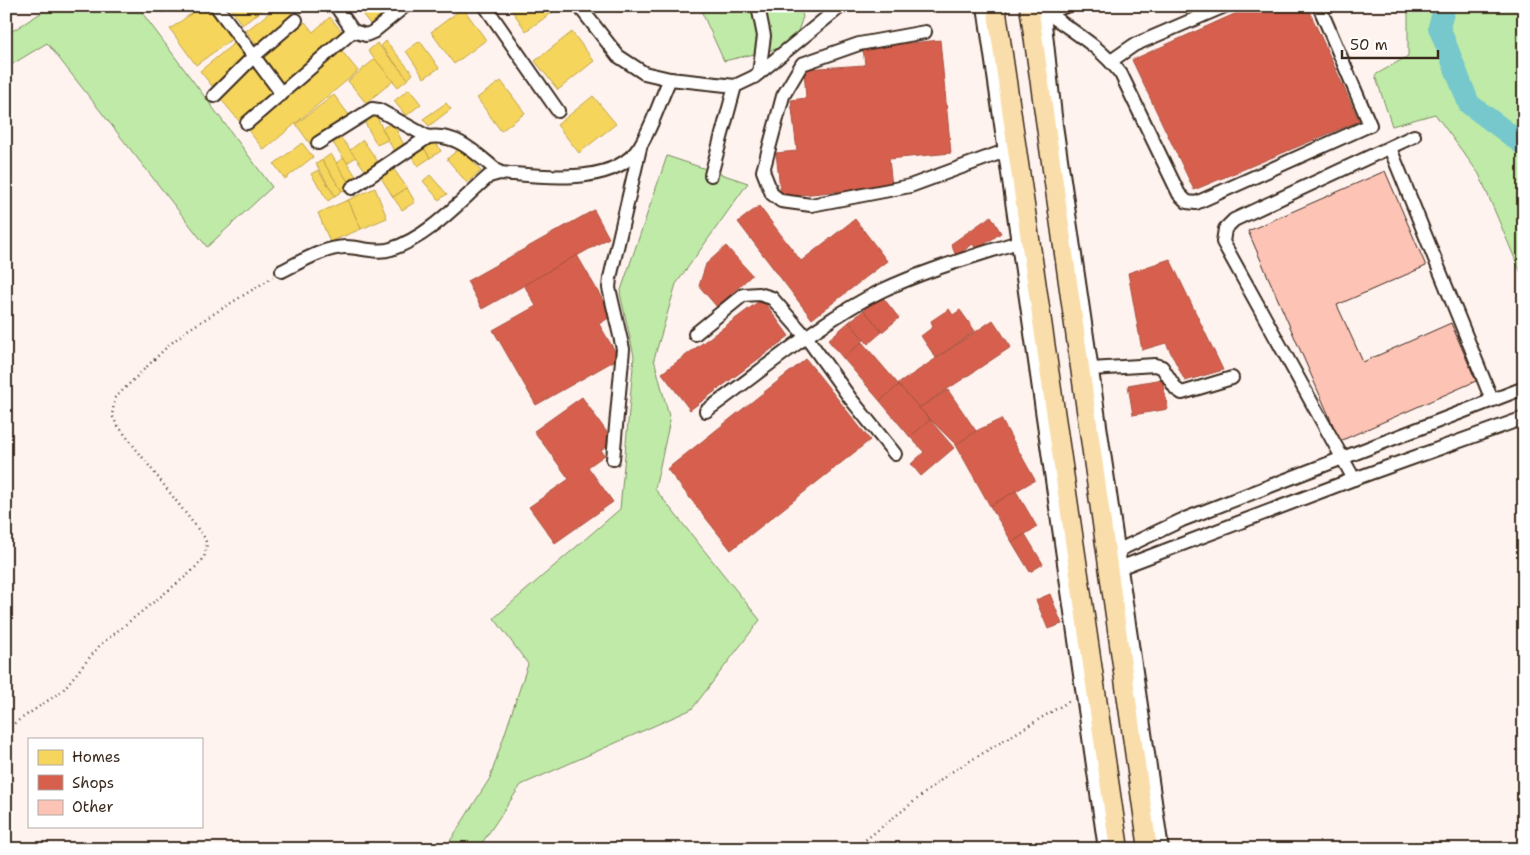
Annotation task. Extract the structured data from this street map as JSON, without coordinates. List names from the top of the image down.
{
  "legend": ["Homes", "Shops", "Other"],
  "scale_bar": "50 m"
}
